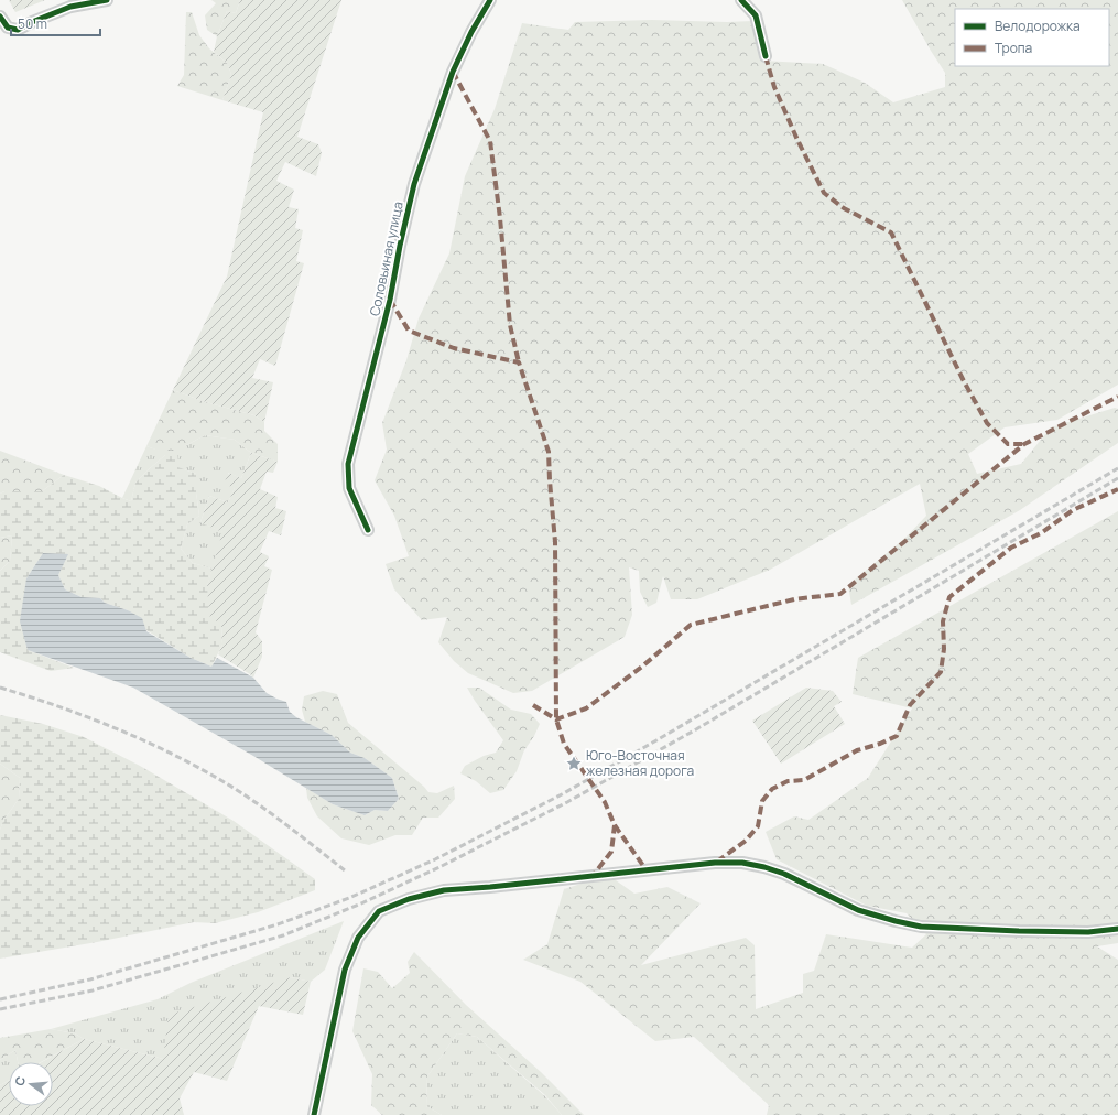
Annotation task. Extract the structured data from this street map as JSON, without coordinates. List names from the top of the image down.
{
  "streets": {
    "street": ["Соловьиная улица"]
  },
  "places": {
    "place": ["Юго-Восточная железная дорога"]
  },
  "legend": ["Велодорожка", "Тропа"],
  "scale_bar": "50 m",
  "north": "left"
}
